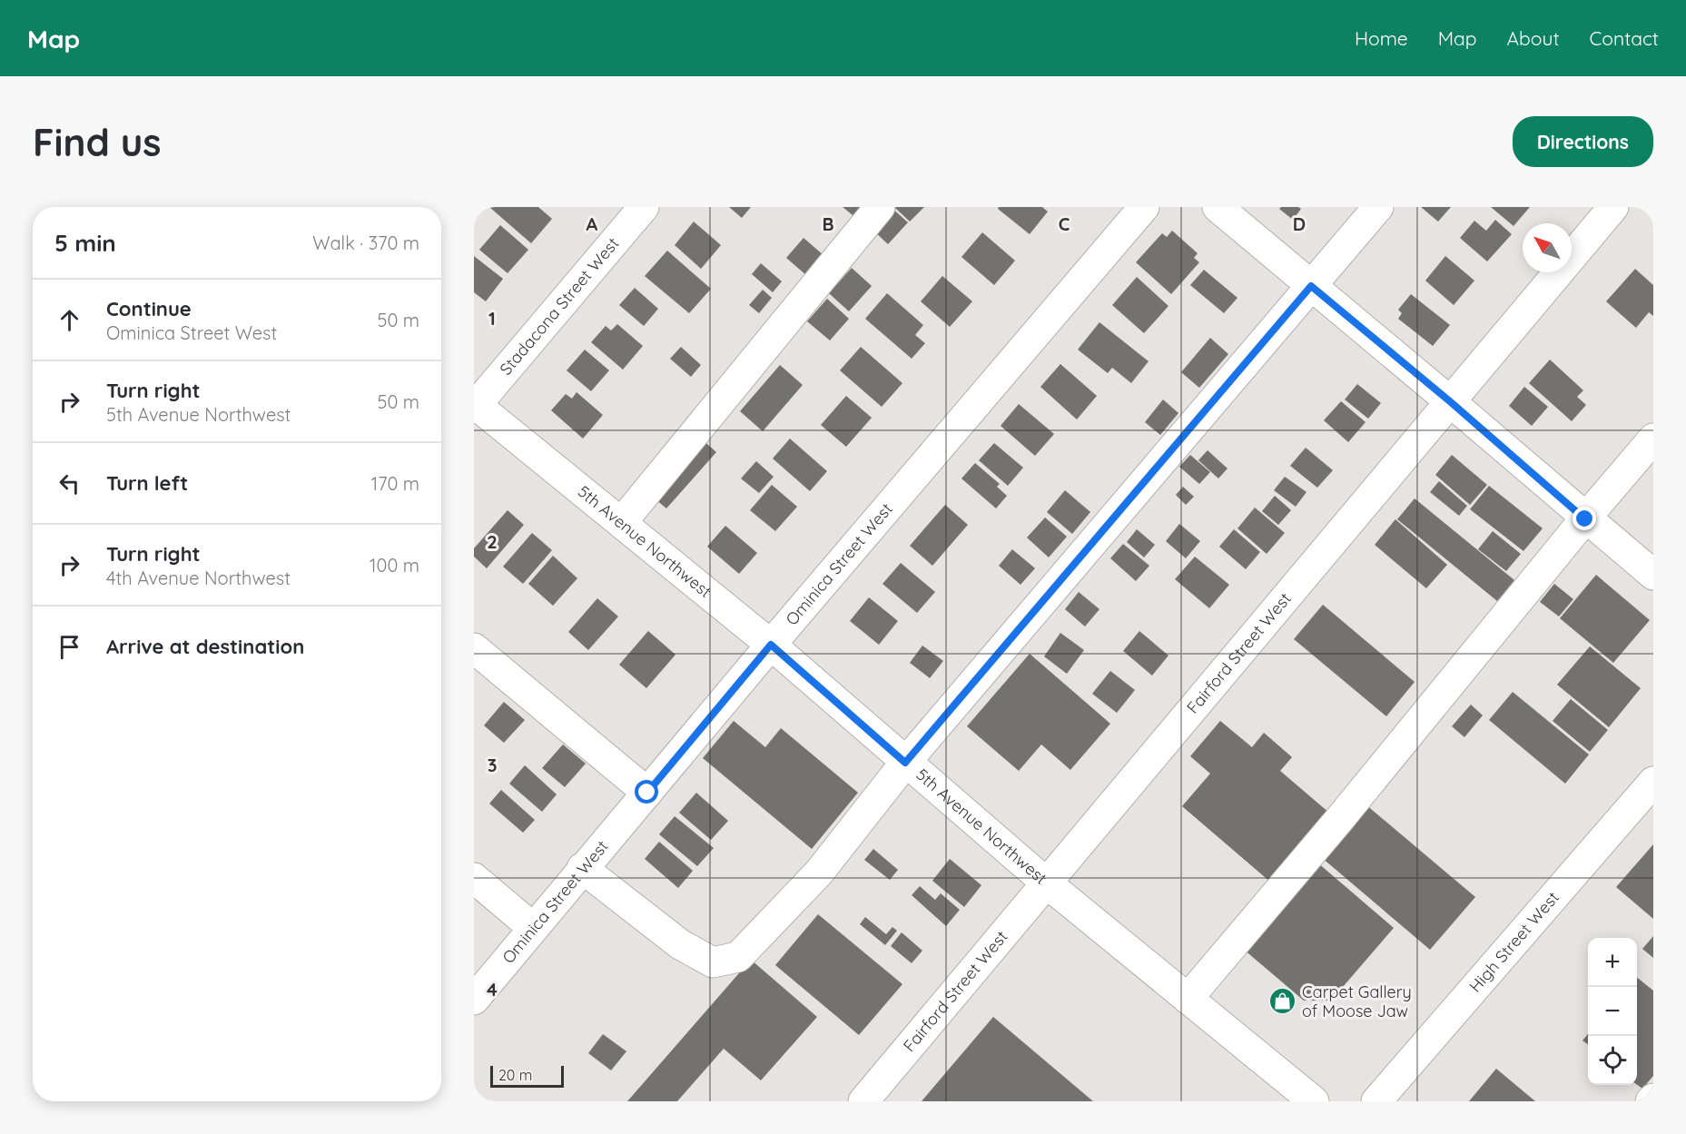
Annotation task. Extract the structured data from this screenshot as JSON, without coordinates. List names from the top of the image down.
{
  "streets": {
    "street": [
      "Stadacona Street West",
      "5th Avenue Northwest",
      "Ominica Street West",
      "Fairford Street West",
      "High Street West"
    ]
  },
  "crossings": [
    ["Stadacona Street West", "5th Avenue Northwest"],
    ["5th Avenue Northwest", "Ominica Street West"],
    ["5th Avenue Northwest", "Fairford Street West"]
  ],
  "places": {
    "shop": ["Carpet Gallery of Moose Jaw"]
  },
  "scale_bar": "20 m",
  "north": "top left",
  "page": {
    "header": "Map",
    "nav": [
      "Home",
      "Map",
      "About",
      "Contact"
    ],
    "buttons": "Directions",
    "title": "Find us",
    "heading": ["5 min", "Walk · 370 m"],
    "list": [
      ["Continue", "Ominica Street West", "50 m"],
      ["Turn right", "5th Avenue Northwest", "50 m"],
      ["Turn left", "170 m"],
      ["Turn right", "4th Avenue Northwest", "100 m"],
      "Arrive at destination"
    ],
    "map_buttons": ["+", "−"],
    "scale": "20 m"
  },
  "grid": {
    "columns": [
      "A",
      "B",
      "C",
      "D"
    ],
    "rows": [
      "1",
      "2",
      "3",
      "4"
    ]
  }
}
